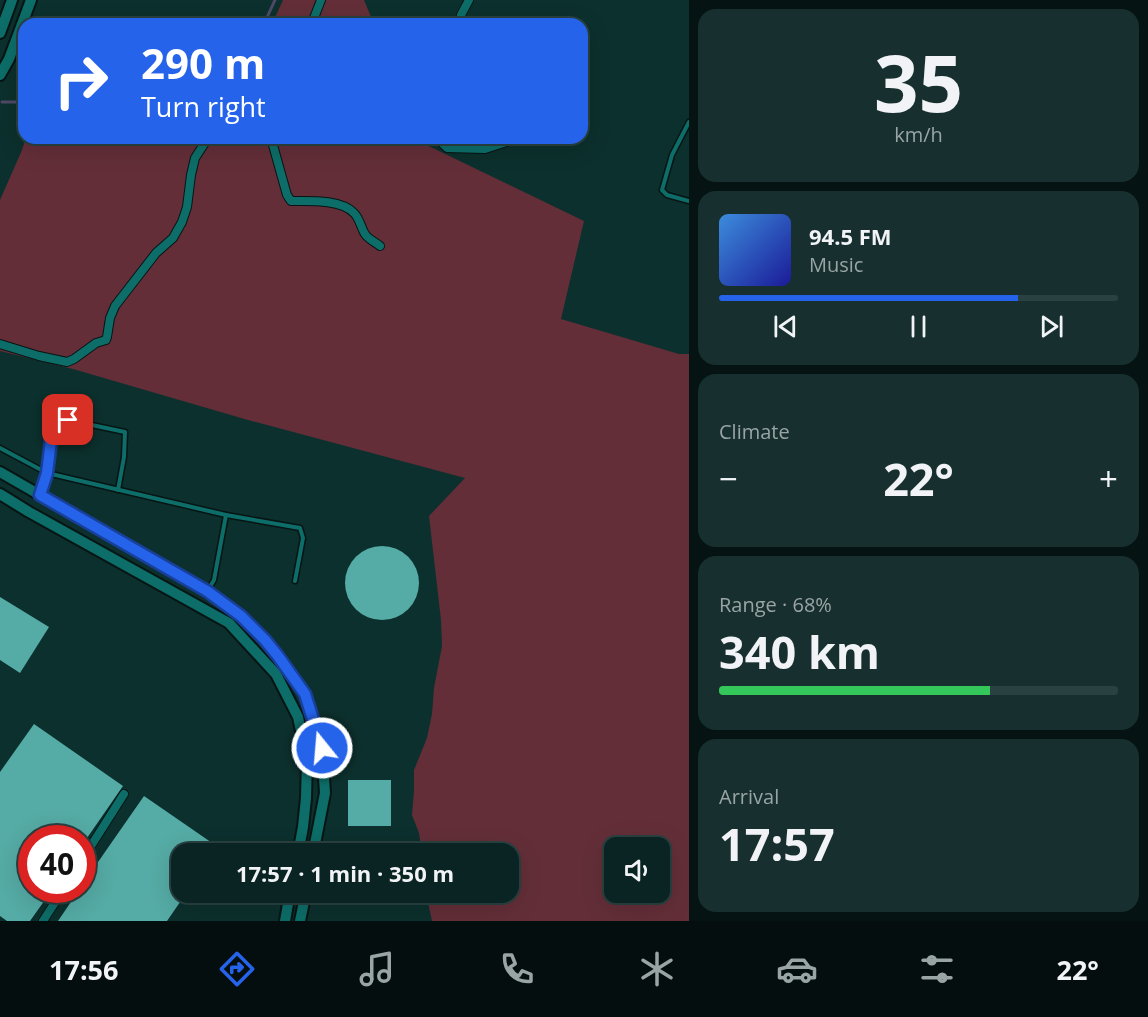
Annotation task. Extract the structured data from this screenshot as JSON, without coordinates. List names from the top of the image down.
{
  "page": {
    "tile": [
      ["35", "km/h"],
      "Climate",
      ["Range · 68%", "340 km"],
      ["Arrival", "17:57"]
    ],
    "turn": ["290 m", "Turn right"],
    "song": ["94.5 FM", "Music"],
    "heat": ["−", "22°", "+"],
    "limit": "40",
    "trip": "17:57 · 1 min · 350 m",
    "tabs": ["17:56", "22°"]
  }
}
